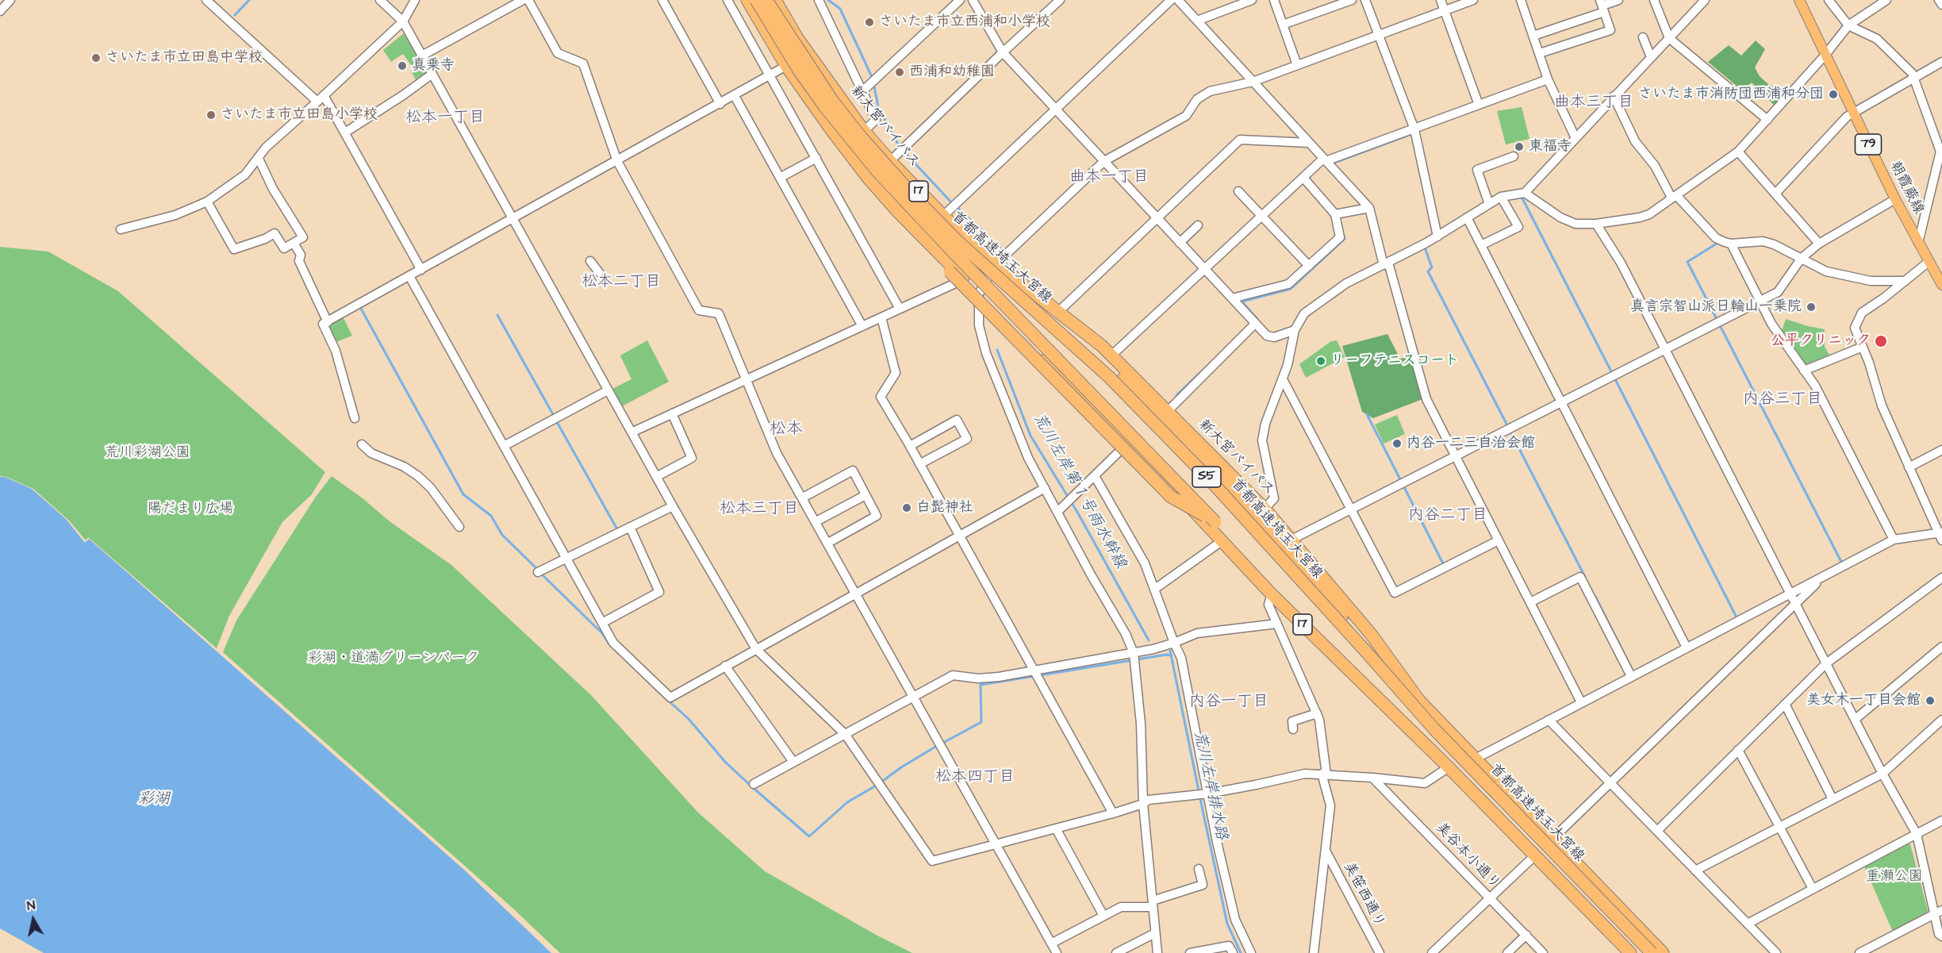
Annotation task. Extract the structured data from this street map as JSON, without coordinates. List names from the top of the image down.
{
  "streets": {
    "highway": [
      "新大宮バイパス",
      "17",
      "首都高速埼玉大宮線",
      "S5"
    ],
    "main road": ["79", "朝霞蕨線"],
    "street": ["美谷本小通り", "美笹西通り"]
  },
  "crossings": [
    ["新大宮バイパス", "17"],
    ["17", "首都高速埼玉大宮線"],
    ["17", "S5"],
    ["首都高速埼玉大宮線", "S5"]
  ],
  "districts": [
    "曲本三丁目",
    "松本一丁目",
    "曲本一丁目",
    "松本二丁目",
    "内谷三丁目",
    "松本",
    "松本三丁目",
    "内谷二丁目",
    "内谷一丁目",
    "松本四丁目"
  ],
  "water": ["荒川左岸第１号雨水幹線", "荒川左岸排水路", "彩湖"],
  "parks": [
    "荒川彩湖公園",
    "陽だまり広場",
    "彩湖・道満グリーンパーク",
    "重瀬公園"
  ],
  "places": [
    "さいたま市立西浦和小学校",
    "さいたま市立田島中学校",
    "真乗寺",
    "西浦和幼稚園",
    "さいたま市消防団西浦和分団",
    "さいたま市立田島小学校",
    "東福寺",
    "真言宗智山派日輪山一乗院",
    "公平クリニック",
    "リーフテニスコート",
    "内谷一二三自治会館",
    "白髭神社",
    "美女木一丁目会館"
  ],
  "north": "top"
}
